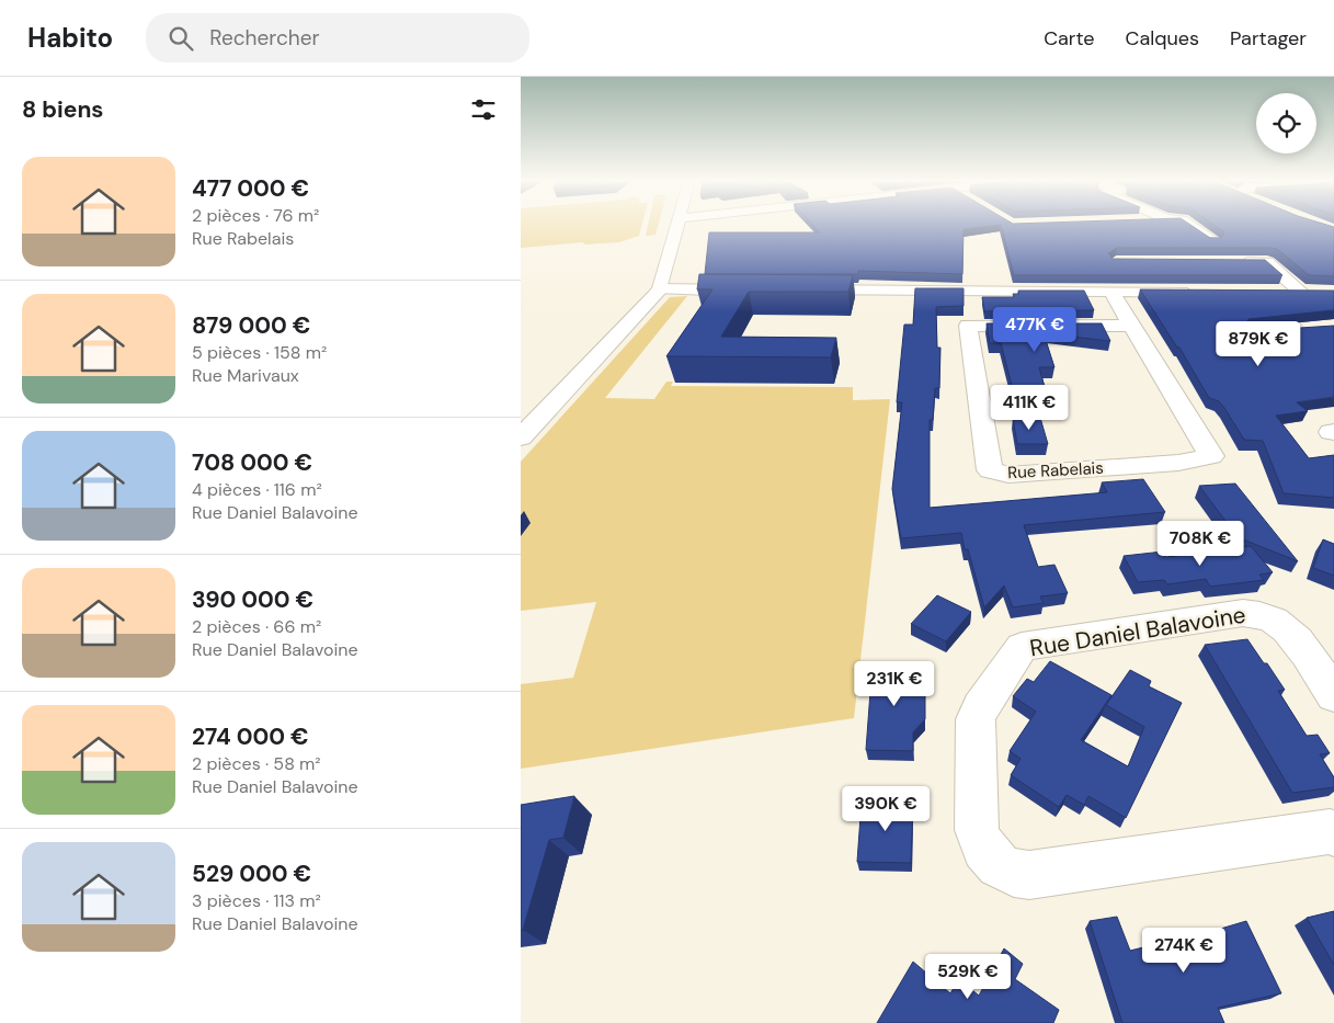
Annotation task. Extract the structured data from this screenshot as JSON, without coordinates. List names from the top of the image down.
{
  "streets": {
    "street": ["Rue Rabelais", "Rue Daniel Balavoine"]
  },
  "page": {
    "header": "Habito",
    "search": "Rechercher",
    "nav": ["Carte", "Calques", "Partager"],
    "heading": "8 biens",
    "list": [
      {
        "name": "477 000 €",
        "note": "2 pièces · 76 m² · Rue Rabelais"
      },
      {
        "name": "879 000 €",
        "note": "5 pièces · 158 m² · Rue Marivaux"
      },
      {
        "name": "708 000 €",
        "note": "4 pièces · 116 m² · Rue Daniel Balavoine"
      },
      {
        "name": "390 000 €",
        "note": "2 pièces · 66 m² · Rue Daniel Balavoine"
      },
      {
        "name": "274 000 €",
        "note": "2 pièces · 58 m² · Rue Daniel Balavoine"
      },
      {
        "name": "529 000 €",
        "note": "3 pièces · 113 m² · Rue Daniel Balavoine"
      }
    ],
    "price": [
      "477K €",
      "879K €",
      "411K €",
      "708K €",
      "231K €",
      "390K €",
      "274K €",
      "529K €"
    ]
  }
}
